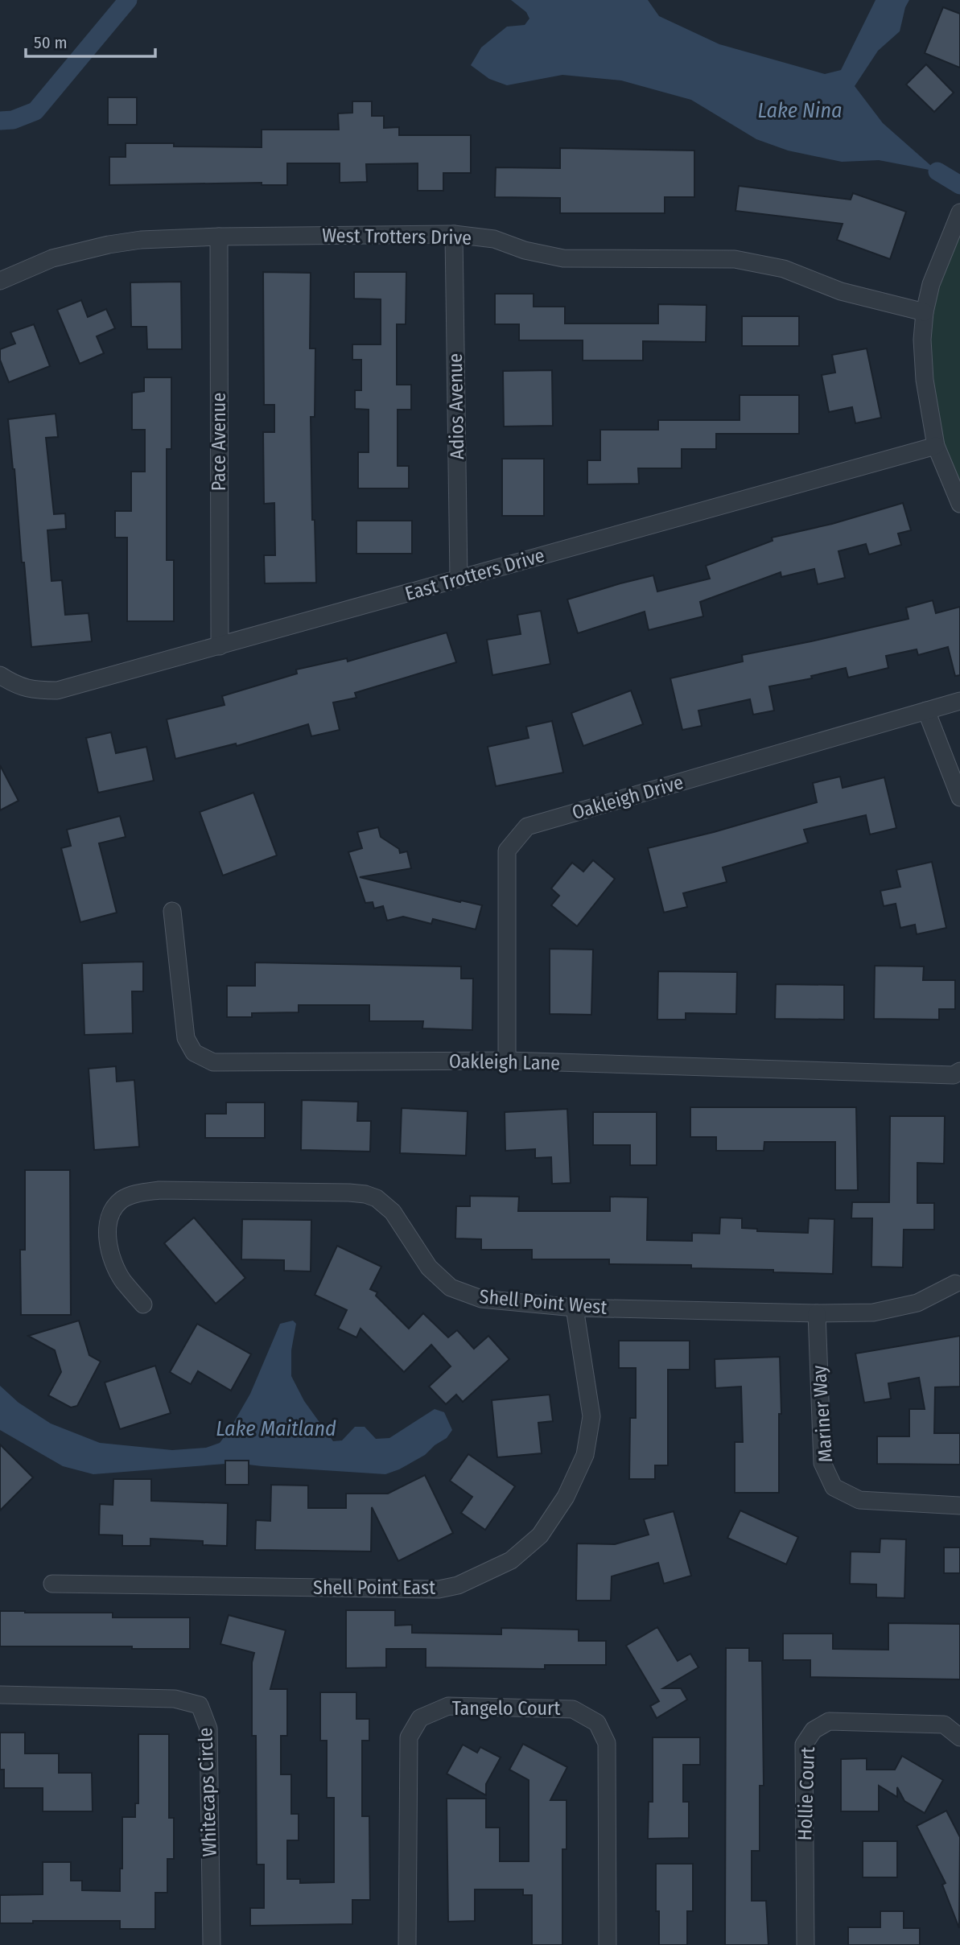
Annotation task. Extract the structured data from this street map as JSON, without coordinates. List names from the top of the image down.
{
  "streets": {
    "street": [
      "West Trotters Drive",
      "Adios Avenue",
      "Pace Avenue",
      "East Trotters Drive",
      "Oakleigh Drive",
      "Oakleigh Lane",
      "Shell Point West",
      "Mariner Way",
      "Shell Point East",
      "Tangelo Court",
      "Whitecaps Circle",
      "Hollie Court"
    ]
  },
  "crossings": [
    ["West Trotters Drive", "Adios Avenue"],
    ["West Trotters Drive", "Pace Avenue"],
    ["Adios Avenue", "East Trotters Drive"],
    ["Pace Avenue", "East Trotters Drive"],
    ["Oakleigh Drive", "Oakleigh Lane"],
    ["Shell Point West", "Mariner Way"],
    ["Shell Point West", "Shell Point East"]
  ],
  "water": ["Lake Nina", "Lake Maitland"],
  "scale_bar": "50 m"
}
